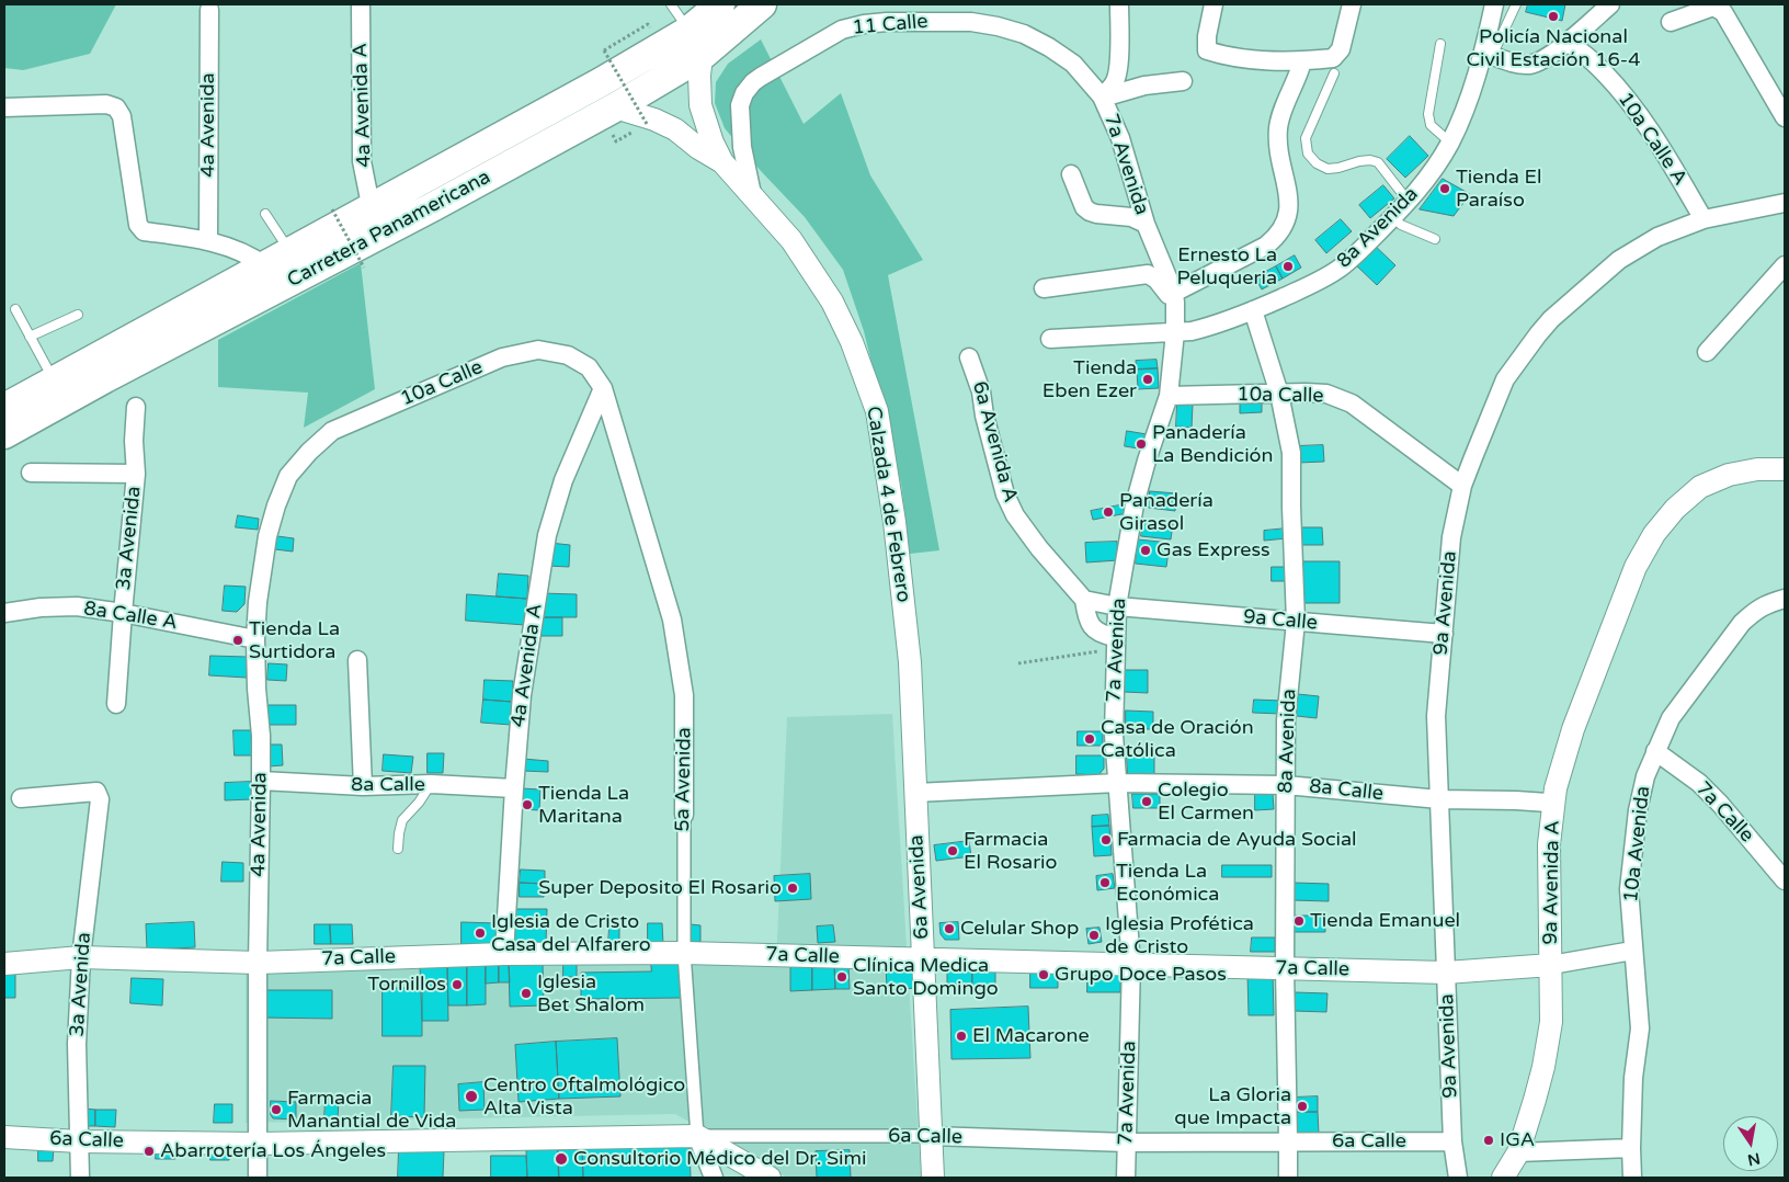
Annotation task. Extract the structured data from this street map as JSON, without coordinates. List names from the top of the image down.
{
  "streets": {
    "highway": ["Carretera Panamericana"],
    "street": [
      "11 Calle",
      "4a Avenida A",
      "4a Avenida",
      "10a Calle A",
      "7a Avenida",
      "8a Avenida",
      "10a Calle",
      "6a Avenida A",
      "Calzada 4 de Febrero",
      "3a Avenida",
      "9a Avenida",
      "8a Calle A",
      "9a Calle",
      "5a Avenida",
      "8a Calle",
      "7a Calle",
      "10a Avenida",
      "9a Avenida A",
      "6a Avenida",
      "6a Calle"
    ]
  },
  "crossings": [
    ["11 Calle", "7a Avenida"],
    ["11 Calle", "Calzada 4 de Febrero"],
    ["4a Avenida A", "Carretera Panamericana"],
    ["4a Avenida A", "10a Calle"],
    ["4a Avenida A", "5a Avenida"],
    ["4a Avenida A", "8a Calle"],
    ["4a Avenida A", "7a Calle"],
    ["4a Avenida", "10a Calle"],
    ["4a Avenida", "8a Calle A"],
    ["4a Avenida", "8a Calle"],
    ["4a Avenida", "7a Calle"],
    ["4a Avenida", "6a Calle"],
    ["10a Calle A", "9a Avenida"],
    ["7a Avenida", "8a Avenida"],
    ["7a Avenida", "10a Calle"],
    ["7a Avenida", "9a Calle"],
    ["7a Avenida", "8a Calle"],
    ["7a Avenida", "7a Calle"],
    ["7a Avenida", "6a Calle"],
    ["8a Avenida", "10a Calle"],
    ["8a Avenida", "9a Calle"],
    ["8a Avenida", "8a Calle"],
    ["8a Avenida", "7a Calle"],
    ["8a Avenida", "6a Calle"],
    ["Carretera Panamericana", "Calzada 4 de Febrero"],
    ["10a Calle", "9a Avenida"],
    ["10a Calle", "5a Avenida"],
    ["Calzada 4 de Febrero", "8a Calle"],
    ["Calzada 4 de Febrero", "6a Avenida"],
    ["3a Avenida", "8a Calle A"],
    ["3a Avenida", "7a Calle"],
    ["3a Avenida", "6a Calle"],
    ["9a Avenida", "9a Calle"],
    ["9a Avenida", "8a Calle"],
    ["9a Avenida", "7a Calle"],
    ["9a Avenida", "6a Calle"],
    ["5a Avenida", "7a Calle"],
    ["5a Avenida", "6a Calle"],
    ["8a Calle", "6a Avenida"],
    ["7a Calle", "10a Avenida"],
    ["7a Calle", "9a Avenida A"],
    ["7a Calle", "6a Avenida"],
    ["6a Avenida", "6a Calle"]
  ],
  "places": [
    "Policía Nacional Civil Estación 16-4",
    "Tienda El Paraíso",
    "Ernesto La Peluqueria",
    "Tienda Eben Ezer",
    "Panadería La Bendición",
    "Panadería Girasol",
    "Gas Express",
    "Tienda La Surtidora",
    "Casa de Oración Católica",
    "Colegio El Carmen",
    "Tienda La Maritana",
    "Farmacia de Ayuda Social",
    "Farmacia El Rosario",
    "Tienda La Económica",
    "Super Deposito El Rosario",
    "Tienda Emanuel",
    "Celular Shop",
    "Iglesia de Cristo Casa del Alfarero",
    "Iglesia Profética de Cristo",
    "Grupo Doce Pasos",
    "Clínica Medica Santo Domingo",
    "Tornillos",
    "Iglesia Bet Shalom",
    "El Macarone",
    "Centro Oftalmológico Alta Vista",
    "La Gloria que Impacta",
    "Farmacia Manantial de Vida",
    "IGA",
    "Abarrotería Los Ángeles",
    "Consultorio Médico del Dr. Simi"
  ],
  "north": "bottom"
}
